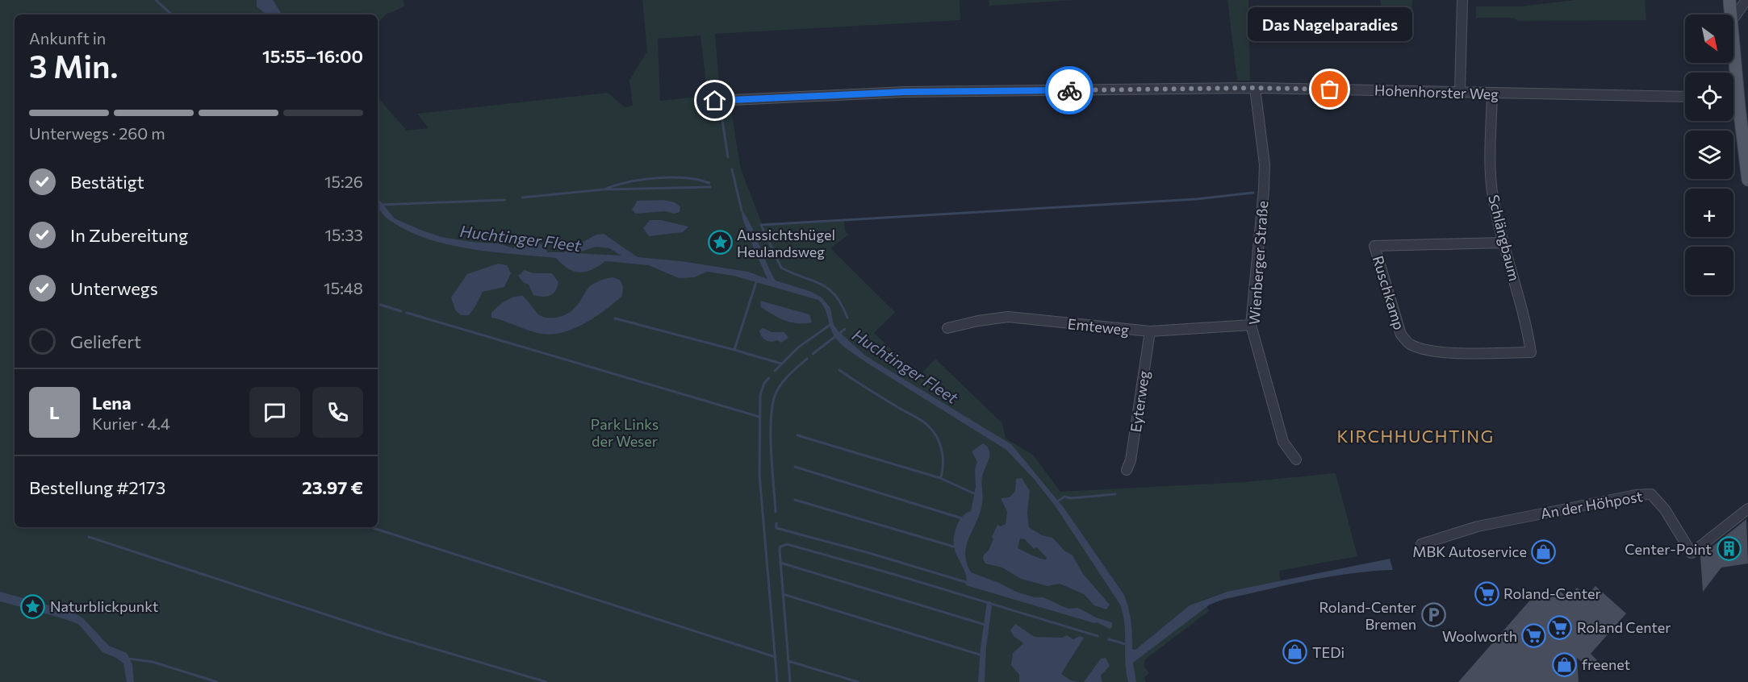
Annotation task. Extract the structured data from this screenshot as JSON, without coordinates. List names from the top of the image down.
{
  "streets": {
    "street": [
      "Hohenhorster Weg",
      "Schlängbaum",
      "Wienberger Straße",
      "Ruschkamp",
      "Emteweg",
      "Eyterweg",
      "An der Höhpost"
    ]
  },
  "crossings": [
    ["Hohenhorster Weg", "Schlängbaum"],
    ["Hohenhorster Weg", "Wienberger Straße"],
    ["Schlängbaum", "Ruschkamp"],
    ["Wienberger Straße", "Emteweg"],
    ["Emteweg", "Eyterweg"]
  ],
  "districts": ["KIRCHHUCHTING"],
  "water": ["Huchtinger Fleet"],
  "parks": ["Park Links der Weser"],
  "places": {
    "other": ["Das Nagelparadies"],
    "place": ["Aussichtshügel Heulandsweg", "Naturblickpunkt"],
    "building": ["Center-Point"],
    "shop": ["MBK Autoservice", "TEDi", "freenet"],
    "supermarket": ["Roland-Center", "Roland Center", "Woolworth"],
    "parking": ["Roland-Center Bremen"]
  },
  "north": "bottom right",
  "page": {
    "bubble": "Das Nagelparadies",
    "map_buttons": ["+", "−"],
    "heading": ["3 Min.", "Ankunft in", "15:55–16:00"],
    "panel": [
      "Lena",
      "Kurier · 4.4",
      "Bestellung #2173",
      "23.97 €"
    ],
    "bar": "Unterwegs · 260 m",
    "list": [
      ["Bestätigt", "15:26"],
      ["In Zubereitung", "15:33"],
      ["Unterwegs", "15:48"],
      "Geliefert"
    ],
    "round": "L"
  }
}
